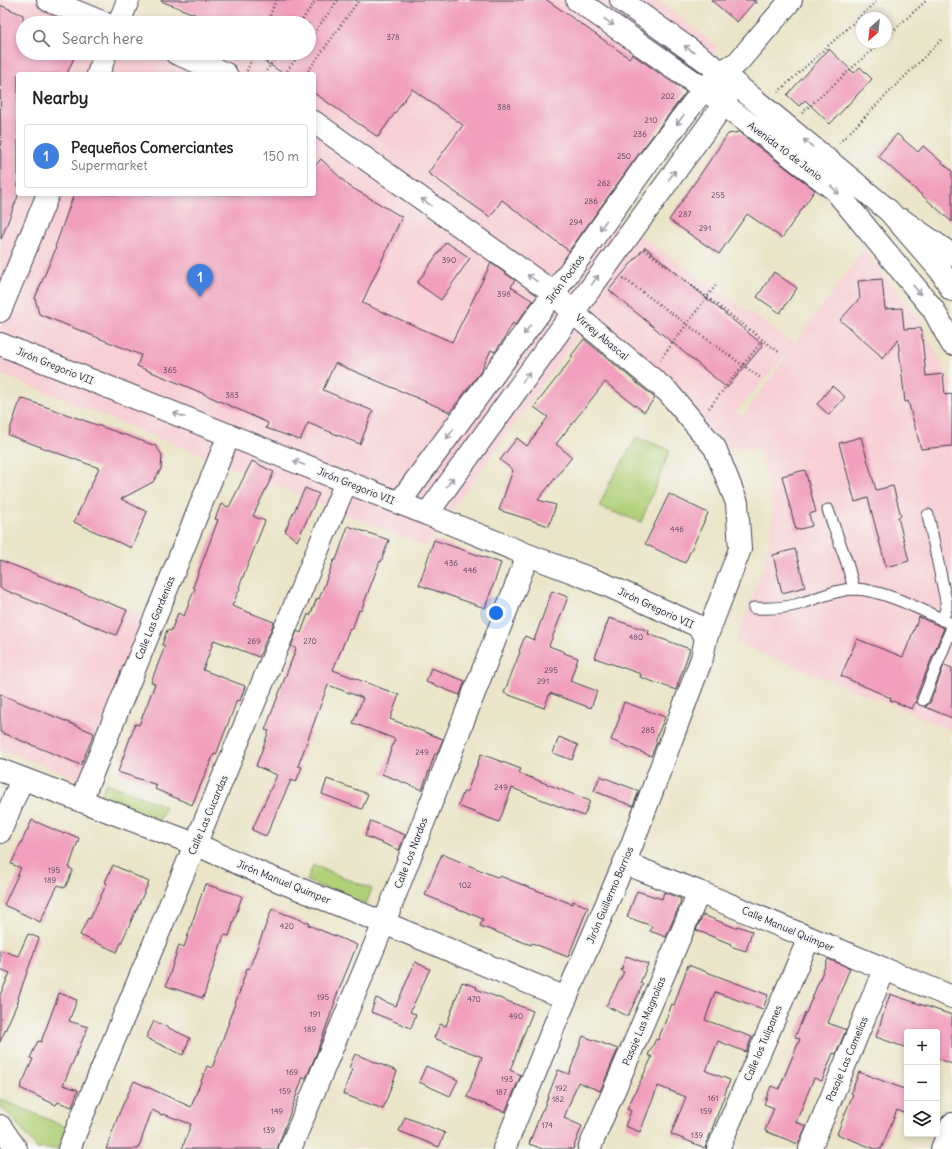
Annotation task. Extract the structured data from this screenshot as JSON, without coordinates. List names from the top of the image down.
{
  "streets": {
    "street": [
      "Avenida 10 de Junio",
      "Jirón Pocitos",
      "Virrey Abascal",
      "Jirón Gregorio VII",
      "Calle Las Gardenias",
      "Calle Las Cucardas",
      "Calle Los Nardos",
      "Jirón Manuel Quimper",
      "Jirón Guillermo Barrios",
      "Calle Manuel Quimper",
      "Pasaje Las Magnolias",
      "Calle los Tulipanes",
      "Pasaje Las Camelias"
    ]
  },
  "crossings": [
    ["Avenida 10 de Junio", "Jirón Pocitos"],
    ["Jirón Pocitos", "Virrey Abascal"],
    ["Jirón Pocitos", "Jirón Gregorio VII"],
    ["Virrey Abascal", "Jirón Gregorio VII"],
    ["Virrey Abascal", "Jirón Guillermo Barrios"],
    ["Jirón Gregorio VII", "Calle Las Gardenias"],
    ["Jirón Gregorio VII", "Calle Las Cucardas"],
    ["Jirón Gregorio VII", "Calle Los Nardos"],
    ["Jirón Gregorio VII", "Jirón Guillermo Barrios"],
    ["Calle Las Gardenias", "Jirón Manuel Quimper"],
    ["Calle Las Cucardas", "Jirón Manuel Quimper"],
    ["Calle Los Nardos", "Jirón Manuel Quimper"],
    ["Jirón Manuel Quimper", "Jirón Guillermo Barrios"],
    ["Jirón Guillermo Barrios", "Calle Manuel Quimper"],
    ["Calle Manuel Quimper", "Pasaje Las Magnolias"],
    ["Calle Manuel Quimper", "Calle los Tulipanes"],
    ["Calle Manuel Quimper", "Pasaje Las Camelias"]
  ],
  "one_way": ["Virrey Abascal", "Jirón Gregorio VII"],
  "house_numbers": [
    "378",
    "202",
    "388",
    "210",
    "236",
    "250",
    "262",
    "255",
    "286",
    "287",
    "294",
    "291",
    "390",
    "398",
    "365",
    "383",
    "446",
    "436",
    "446",
    "480",
    "269",
    "270",
    "295",
    "291",
    "285",
    "249",
    "249",
    "195",
    "189",
    "102",
    "420",
    "195",
    "470",
    "191",
    "490",
    "189",
    "169",
    "193",
    "192",
    "159",
    "187",
    "161",
    "182",
    "149",
    "159",
    "174",
    "139",
    "139"
  ],
  "north": "bottom left",
  "page": {
    "search": "Search here",
    "heading": "Nearby",
    "list": [
      {
        "mark": "1",
        "name": "Pequeños Comerciantes",
        "note": "Supermarket",
        "value": "150 m"
      }
    ],
    "pins": "1",
    "map_buttons": ["+", "−"]
  }
}
